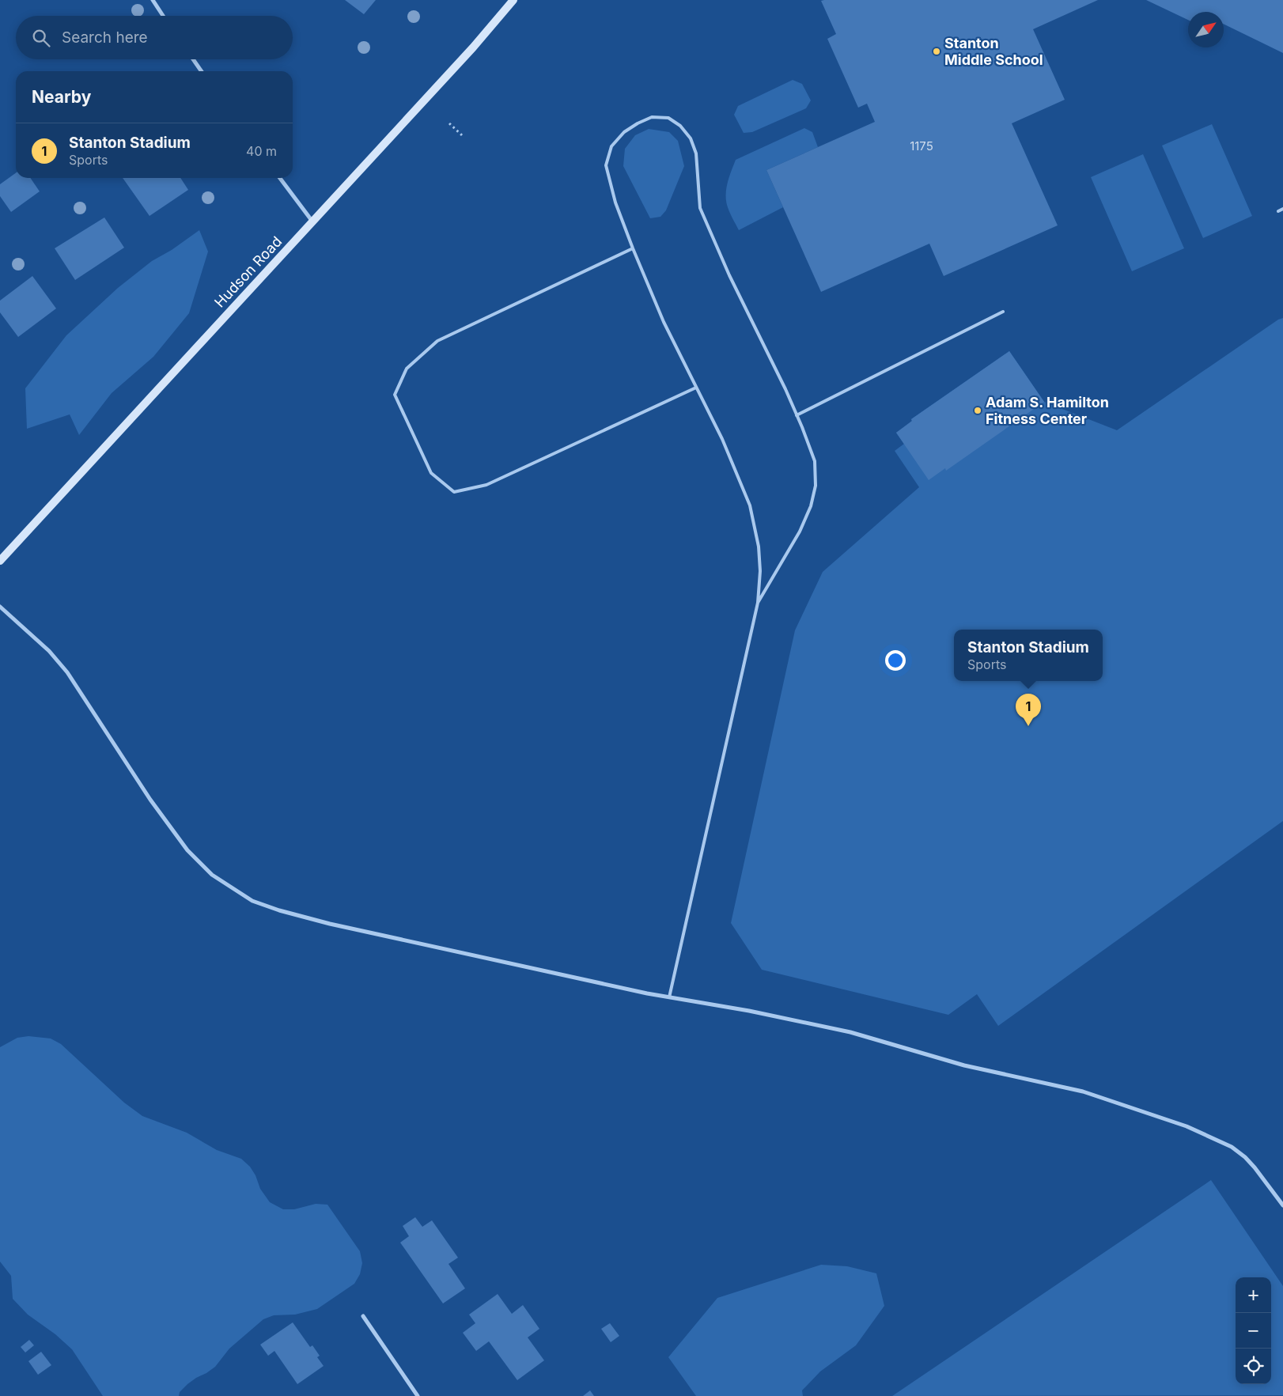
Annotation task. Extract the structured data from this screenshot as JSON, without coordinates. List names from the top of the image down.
{
  "streets": {
    "street": ["Hudson Road"]
  },
  "places": ["Stanton Middle School", "Adam S. Hamilton Fitness Center"],
  "house_numbers": ["1175"],
  "north": "top right",
  "page": {
    "search": "Search here",
    "heading": "Nearby",
    "list": [
      {
        "mark": "1",
        "name": "Stanton Stadium",
        "note": "Sports",
        "value": "40 m"
      }
    ],
    "popup": ["Stanton Stadium", "Sports"],
    "pins": "1",
    "map_buttons": ["+", "−"]
  }
}
